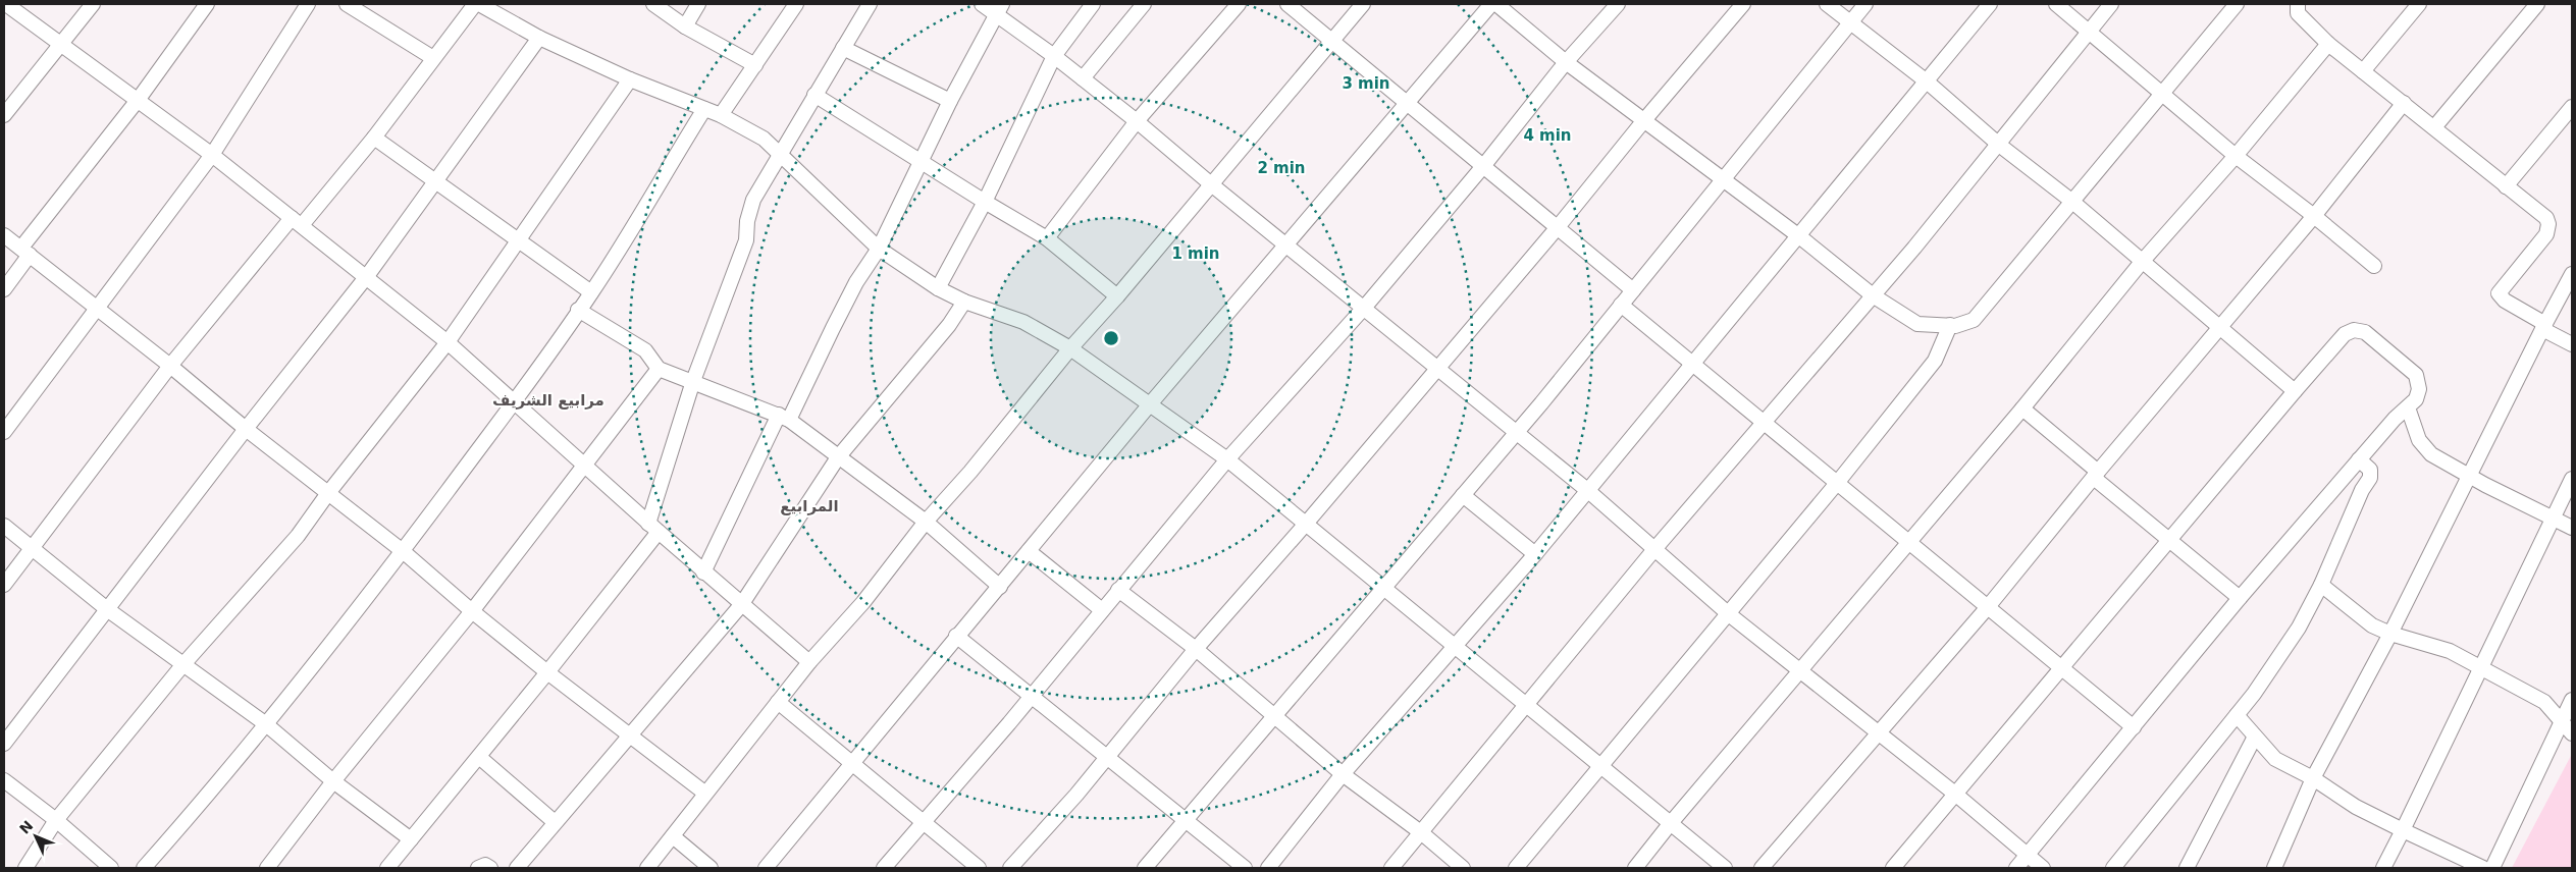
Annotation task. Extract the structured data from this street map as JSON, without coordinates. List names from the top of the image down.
{
  "districts": ["مرابيع الشريف", "المرابيع"],
  "north": "top left",
  "rings": [
    "3 min",
    "4 min",
    "2 min",
    "1 min"
  ]
}
